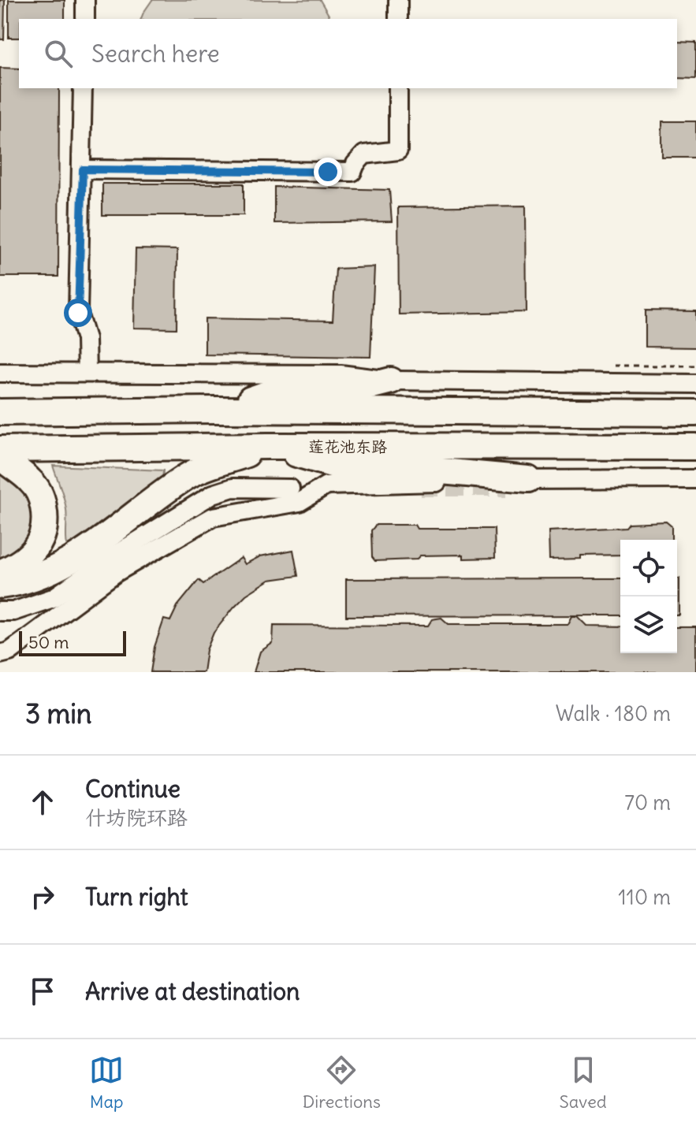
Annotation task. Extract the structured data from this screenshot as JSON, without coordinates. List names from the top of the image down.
{
  "streets": {
    "highway": ["莲花池东路"]
  },
  "scale_bar": "50 m",
  "page": {
    "search": "Search here",
    "scale": "50 m",
    "heading": ["3 min", "Walk · 180 m"],
    "list": [
      ["Continue", "什坊院环路", "70 m"],
      ["Turn right", "110 m"],
      "Arrive at destination"
    ],
    "nav": ["Map", "Directions", "Saved"]
  }
}
